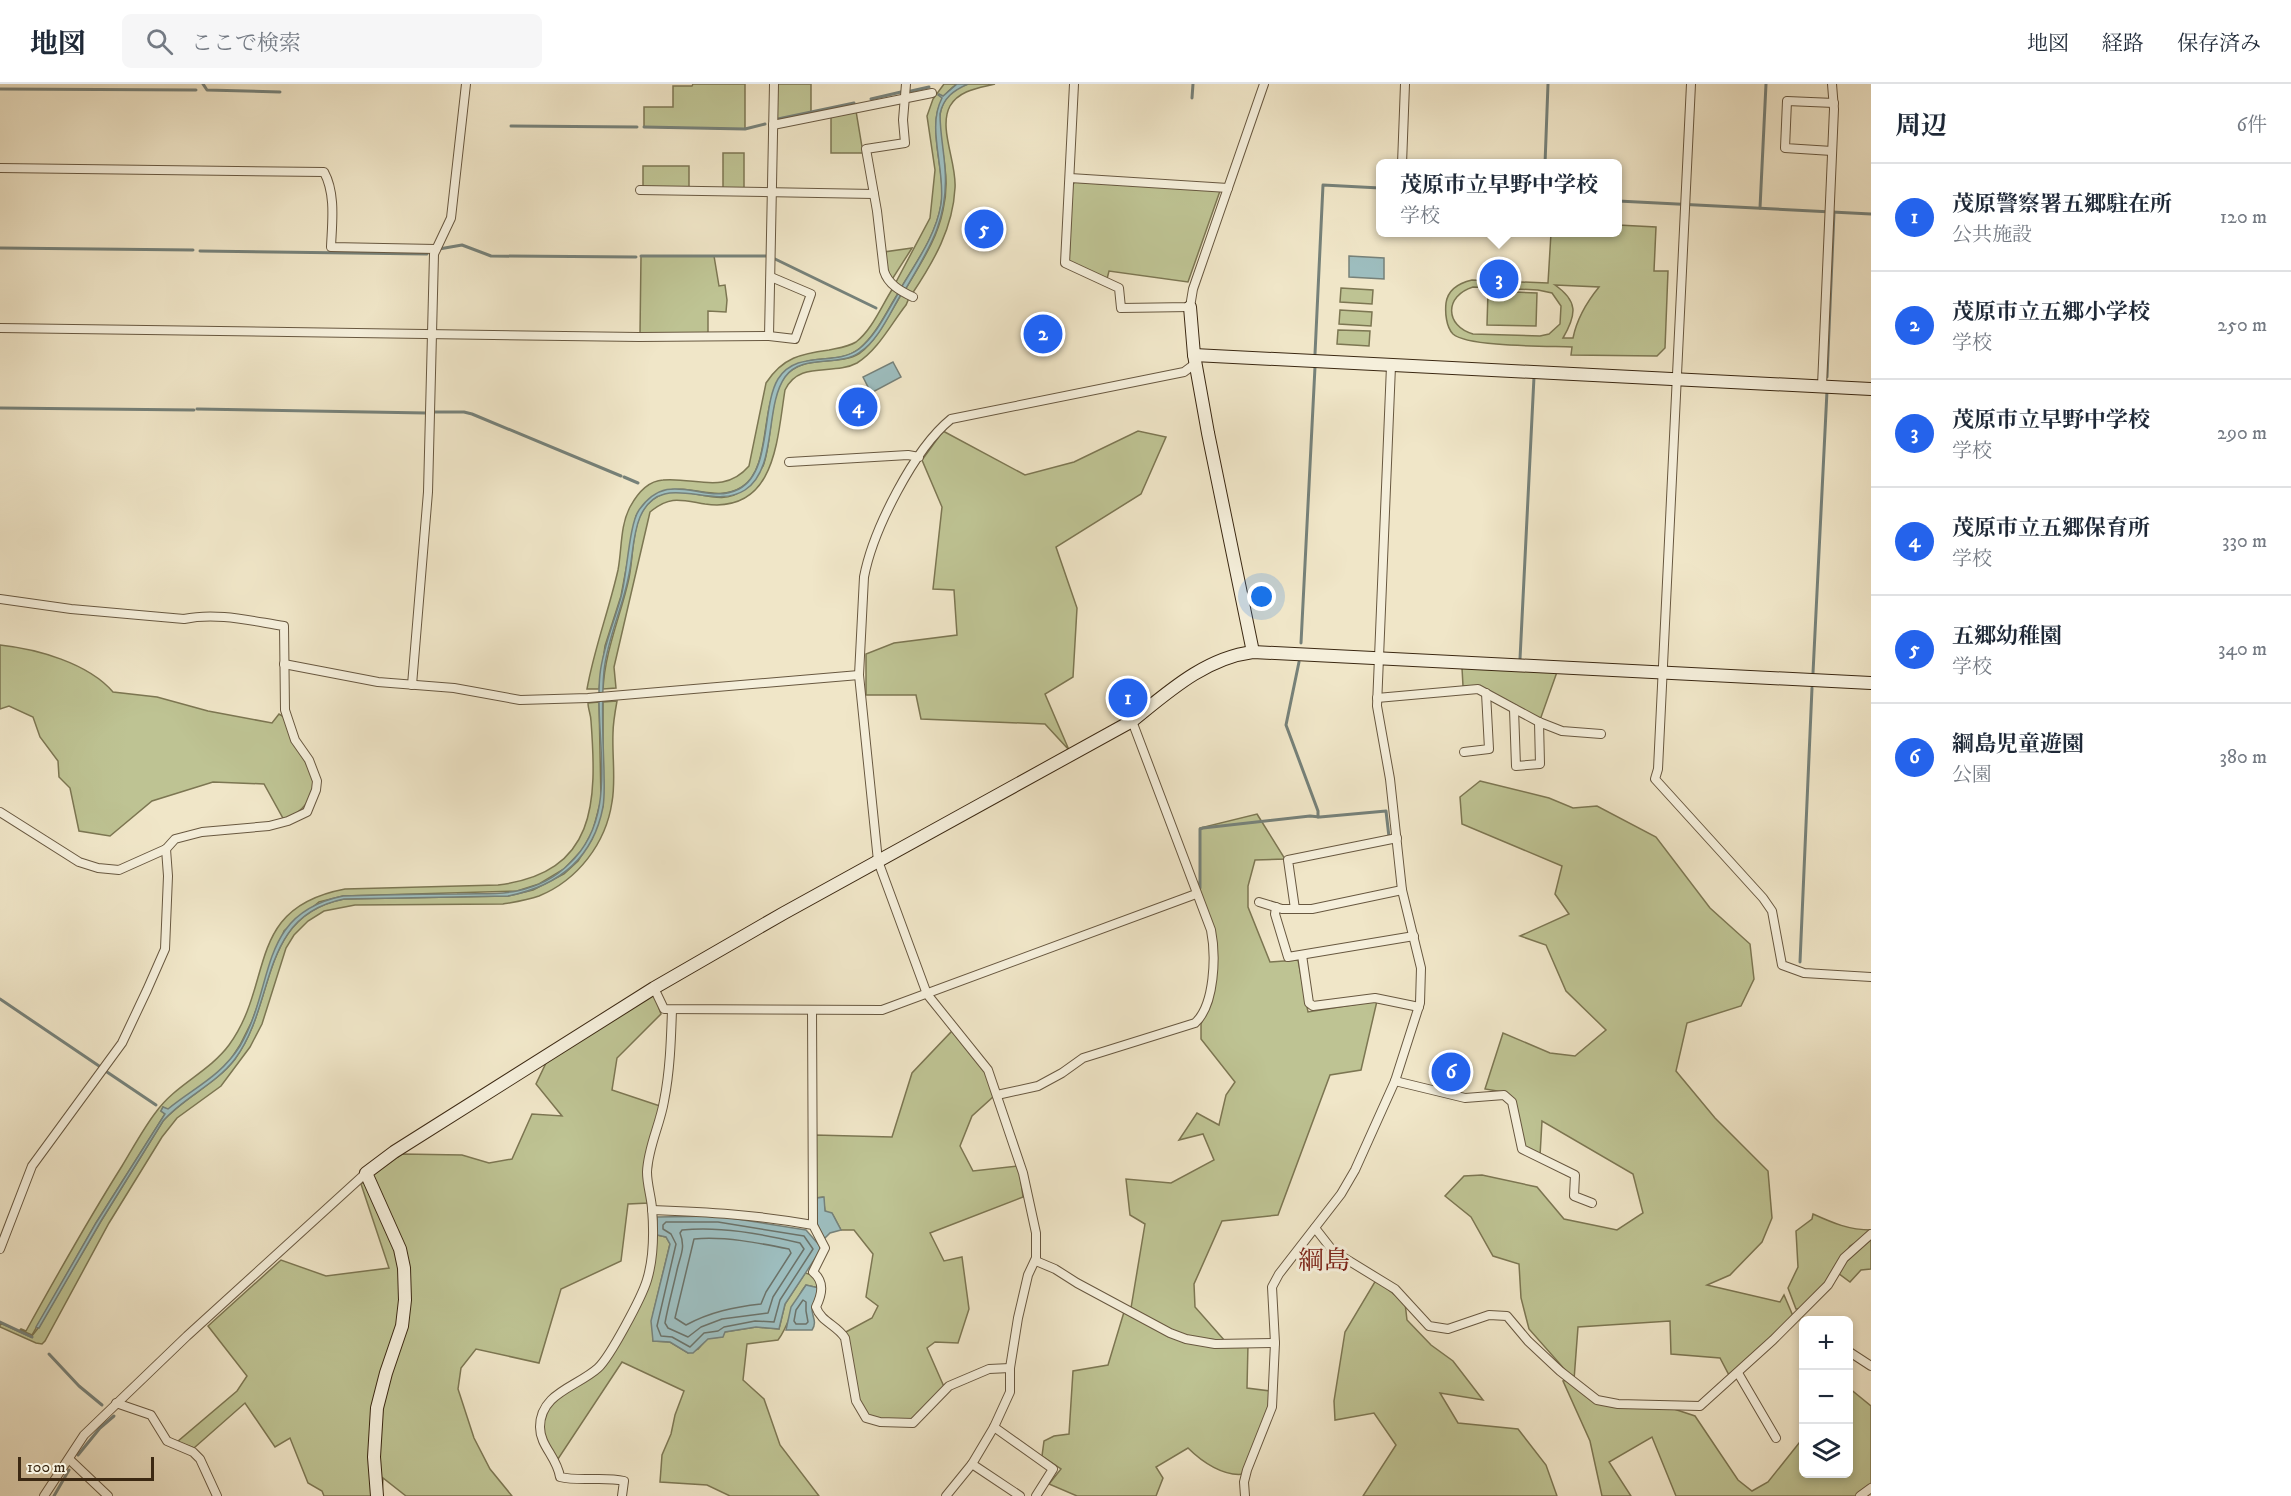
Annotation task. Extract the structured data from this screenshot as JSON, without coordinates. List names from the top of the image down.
{
  "districts": ["綱島"],
  "scale_bar": "100 m",
  "page": {
    "header": "地図",
    "search": "ここで検索",
    "nav": ["地図", "経路", "保存済み"],
    "heading": ["周辺", "6件"],
    "popup": ["茂原市立早野中学校", "学校"],
    "list": [
      {
        "mark": "1",
        "name": "茂原警察署五郷駐在所",
        "note": "公共施設",
        "value": "120 m"
      },
      {
        "mark": "2",
        "name": "茂原市立五郷小学校",
        "note": "学校",
        "value": "250 m"
      },
      {
        "mark": "3",
        "name": "茂原市立早野中学校",
        "note": "学校",
        "value": "290 m"
      },
      {
        "mark": "4",
        "name": "茂原市立五郷保育所",
        "note": "学校",
        "value": "330 m"
      },
      {
        "mark": "5",
        "name": "五郷幼稚園",
        "note": "学校",
        "value": "340 m"
      },
      {
        "mark": "6",
        "name": "綱島児童遊園",
        "note": "公園",
        "value": "380 m"
      }
    ],
    "pins": [
      "5",
      "3",
      "2",
      "4",
      "1",
      "6"
    ],
    "map_buttons": ["+", "−"],
    "scale": "100 m"
  }
}
